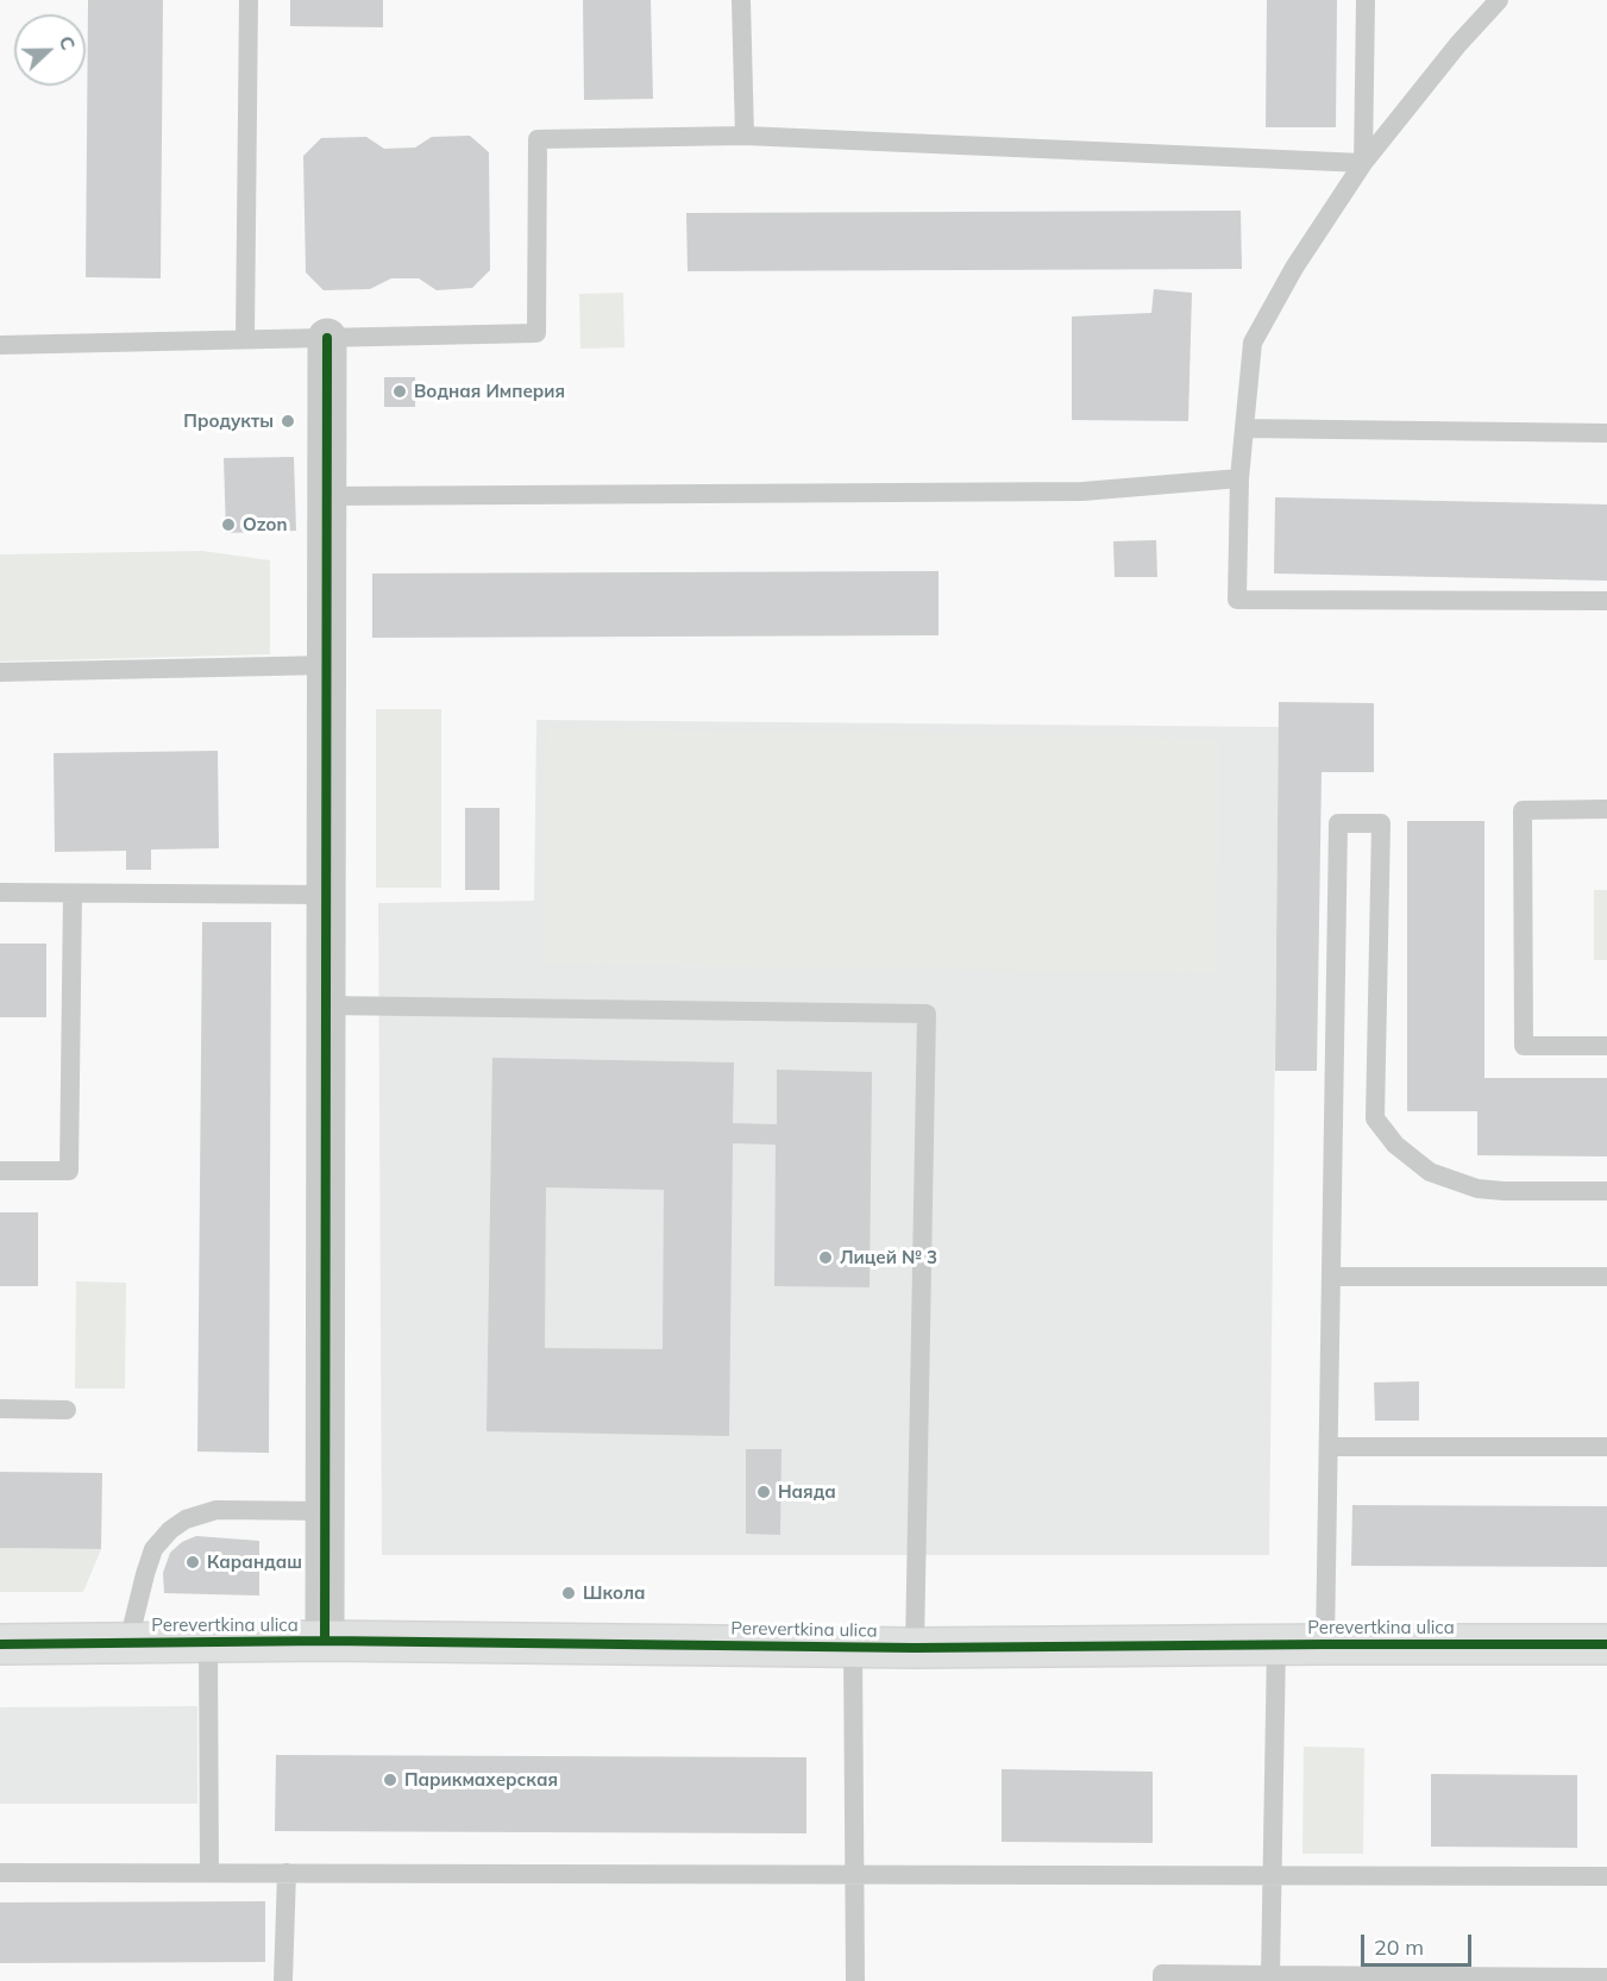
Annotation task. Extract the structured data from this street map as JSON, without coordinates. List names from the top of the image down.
{
  "streets": {
    "street": ["Perevertkina ulica"]
  },
  "places": [
    "Водная Империя",
    "Продукты",
    "Ozon",
    "Лицей № 3",
    "Наяда",
    "Карандаш",
    "Школа",
    "Парикмахерская"
  ],
  "scale_bar": "20 m",
  "north": "right"
}
